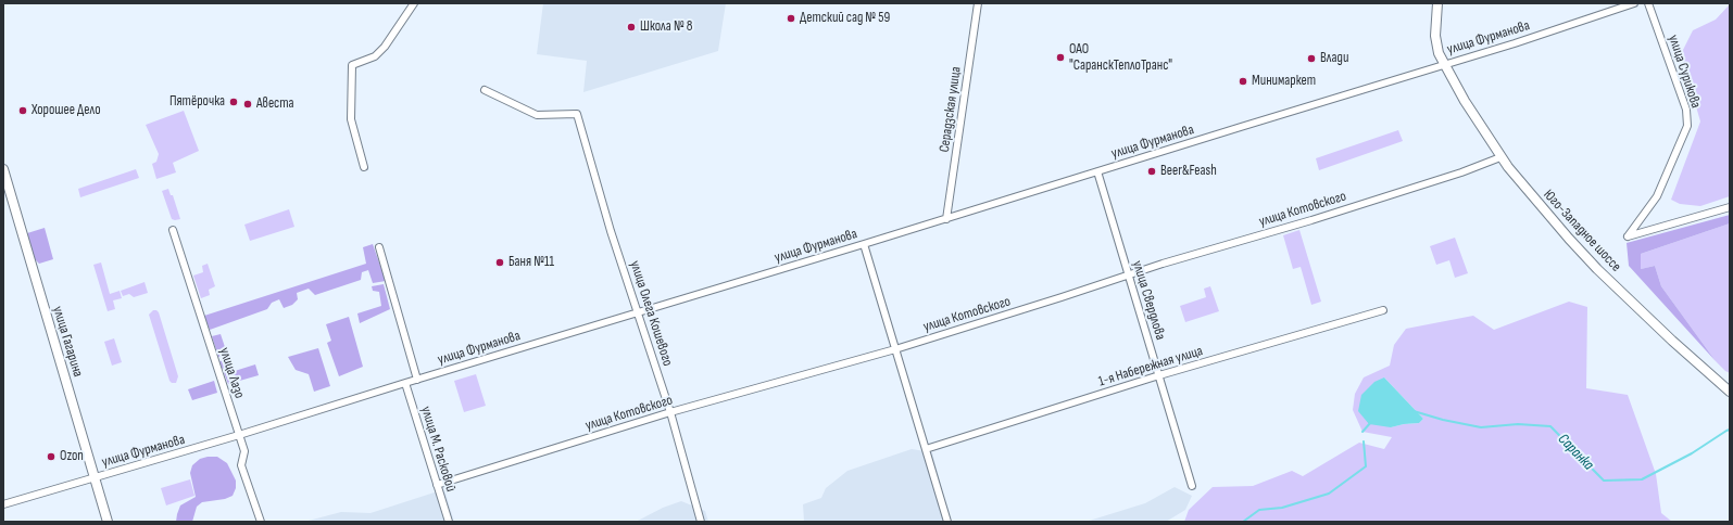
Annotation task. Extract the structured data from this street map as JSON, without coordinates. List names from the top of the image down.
{
  "streets": {
    "main road": ["Юго-Западное шоссе", "улица Гагарина"],
    "street": [
      "улица Фурманова",
      "улица Сурикова",
      "Серадзская улица",
      "улица Котовского",
      "улица Свердлова",
      "улица Олега Кошевого",
      "1-я Набережная улица",
      "улица Лазо",
      "улица М. Расковой"
    ]
  },
  "crossings": [
    ["улица Фурманова", "Серадзская улица"],
    ["улица Фурманова", "Юго-Западное шоссе"],
    ["улица Фурманова", "улица Свердлова"],
    ["улица Фурманова", "улица Олега Кошевого"],
    ["улица Фурманова", "улица Гагарина"],
    ["улица Фурманова", "улица Лазо"],
    ["улица Фурманова", "улица М. Расковой"],
    ["улица Котовского", "Юго-Западное шоссе"],
    ["улица Котовского", "улица Свердлова"],
    ["улица Котовского", "улица Олега Кошевого"],
    ["улица Котовского", "улица М. Расковой"],
    ["улица Свердлова", "1-я Набережная улица"]
  ],
  "water": ["Саранка"],
  "places": [
    "Детский сад № 59",
    "Школа № 8",
    "ОАО \"СаранскТеплоТранс\"",
    "Влади",
    "Минимаркет",
    "Пятёрочка",
    "Авеста",
    "Хорошее Дело",
    "Beer&Feash",
    "Баня №11",
    "Ozon"
  ]
}
